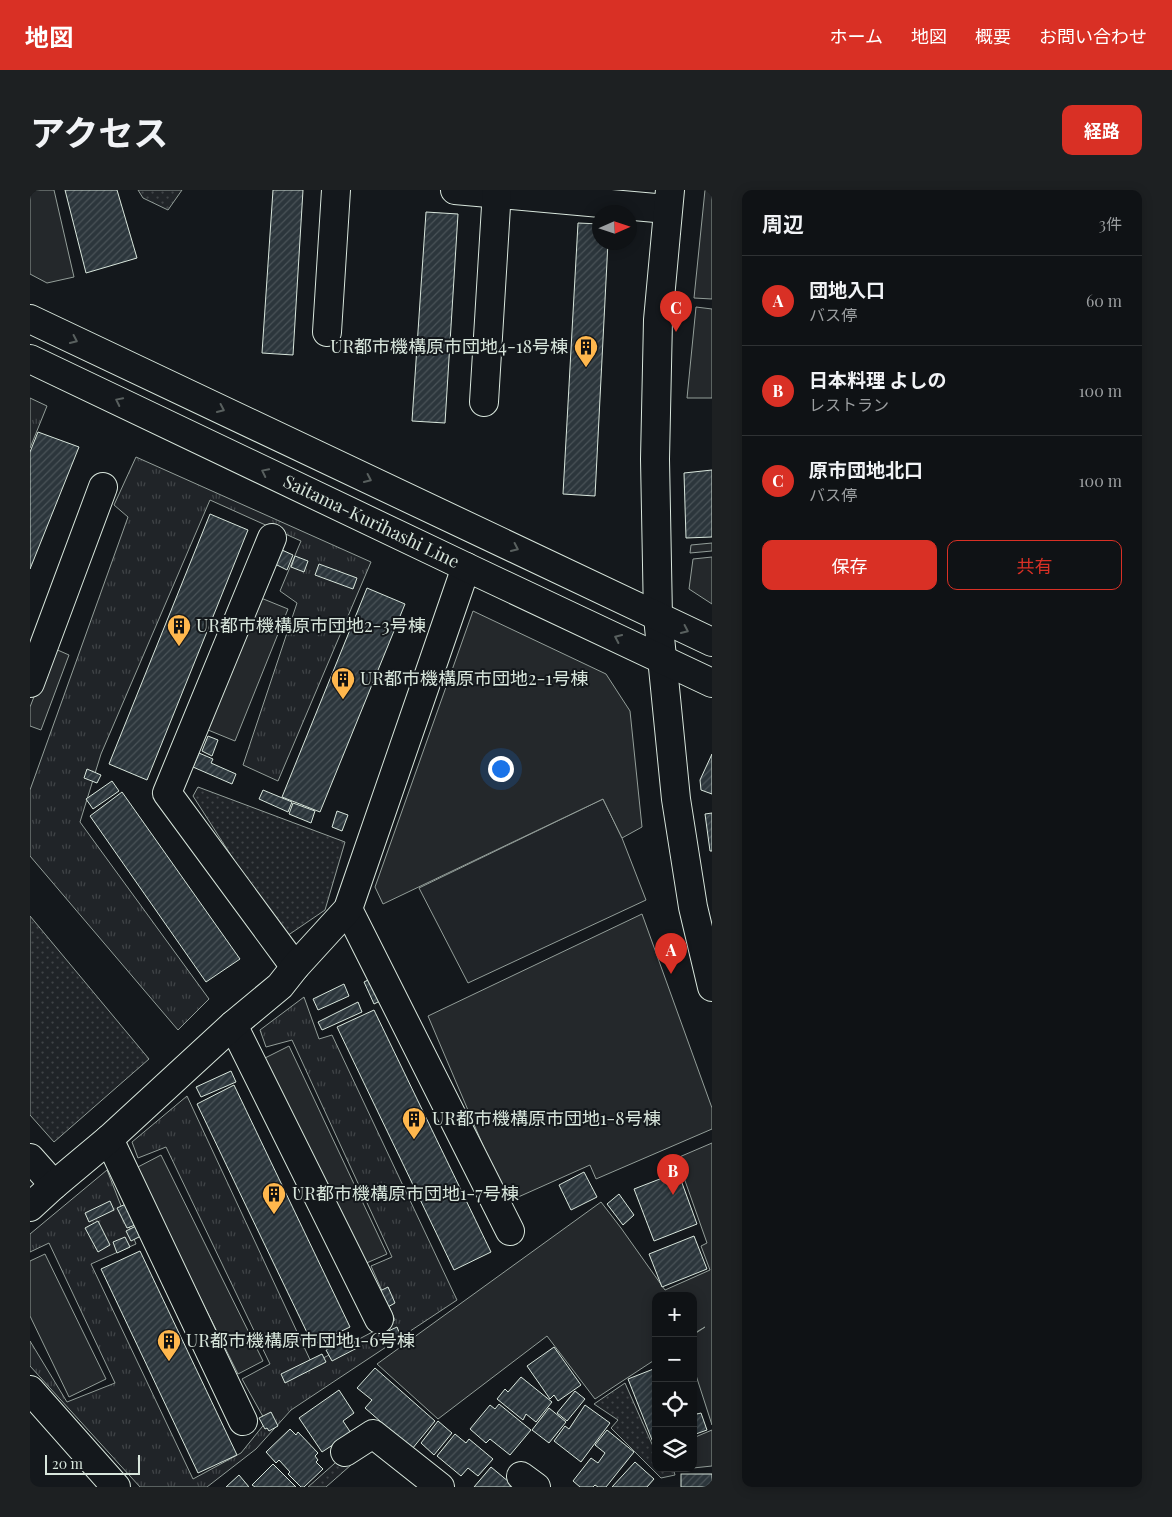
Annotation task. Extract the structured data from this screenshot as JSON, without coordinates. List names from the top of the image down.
{
  "streets": {
    "street": ["Saitama-Kurihashi Line"]
  },
  "places": {
    "building": [
      "UR都市機構原市団地4-18号棟",
      "UR都市機構原市団地2-3号棟",
      "UR都市機構原市団地2-1号棟",
      "UR都市機構原市団地1-8号棟",
      "UR都市機構原市団地1-7号棟",
      "UR都市機構原市団地1-6号棟"
    ]
  },
  "scale_bar": "20 m",
  "north": "right",
  "page": {
    "header": "地図",
    "nav": [
      "ホーム",
      "地図",
      "概要",
      "お問い合わせ"
    ],
    "title": "アクセス",
    "buttons": [
      "経路",
      ["保存", "共有"]
    ],
    "heading": ["周辺", "3件"],
    "list": [
      {
        "mark": "A",
        "name": "団地入口",
        "note": "バス停",
        "value": "60 m"
      },
      {
        "mark": "B",
        "name": "日本料理 よしの",
        "note": "レストラン",
        "value": "100 m"
      },
      {
        "mark": "C",
        "name": "原市団地北口",
        "note": "バス停",
        "value": "100 m"
      }
    ],
    "pins": ["C", "A", "B"],
    "map_buttons": ["+", "−"],
    "scale": "20 m"
  }
}
